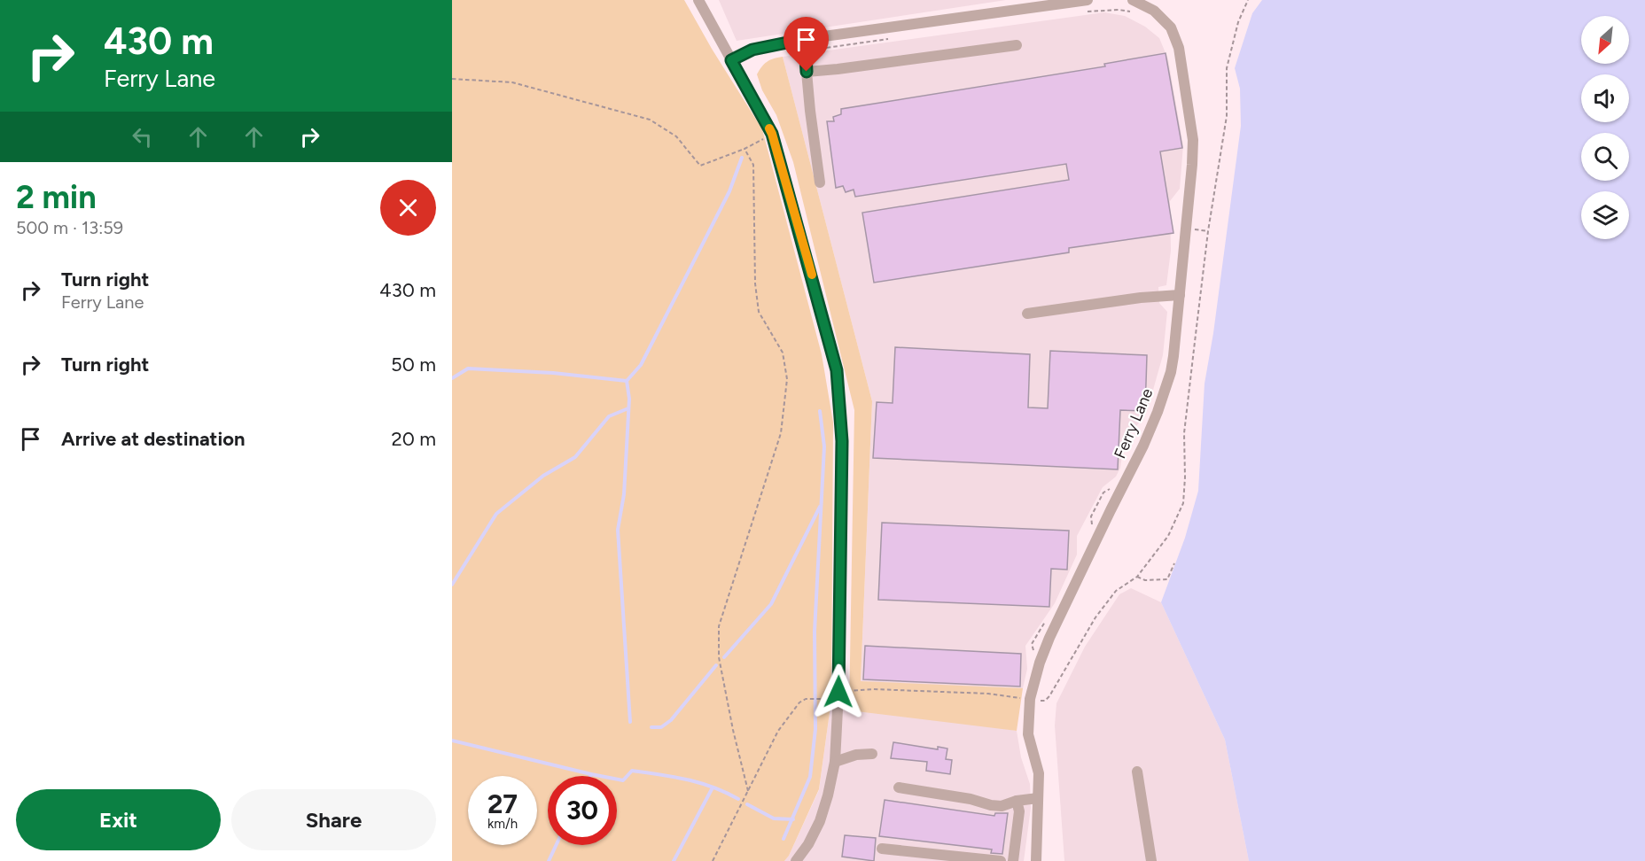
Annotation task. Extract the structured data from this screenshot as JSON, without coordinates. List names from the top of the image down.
{
  "streets": {
    "street": ["Ferry Lane"]
  },
  "north": "bottom left",
  "page": {
    "turn": ["430 m", "Ferry Lane"],
    "heading": ["2 min", "500 m · 13:59"],
    "list": [
      {
        "name": "Turn right",
        "note": "Ferry Lane",
        "value": "430 m"
      },
      {
        "name": "Turn right",
        "value": "50 m"
      },
      {
        "name": "Arrive at destination",
        "value": "20 m"
      }
    ],
    "speed": "27 km/h",
    "limit": "30",
    "buttons": ["Exit", "Share"]
  }
}
